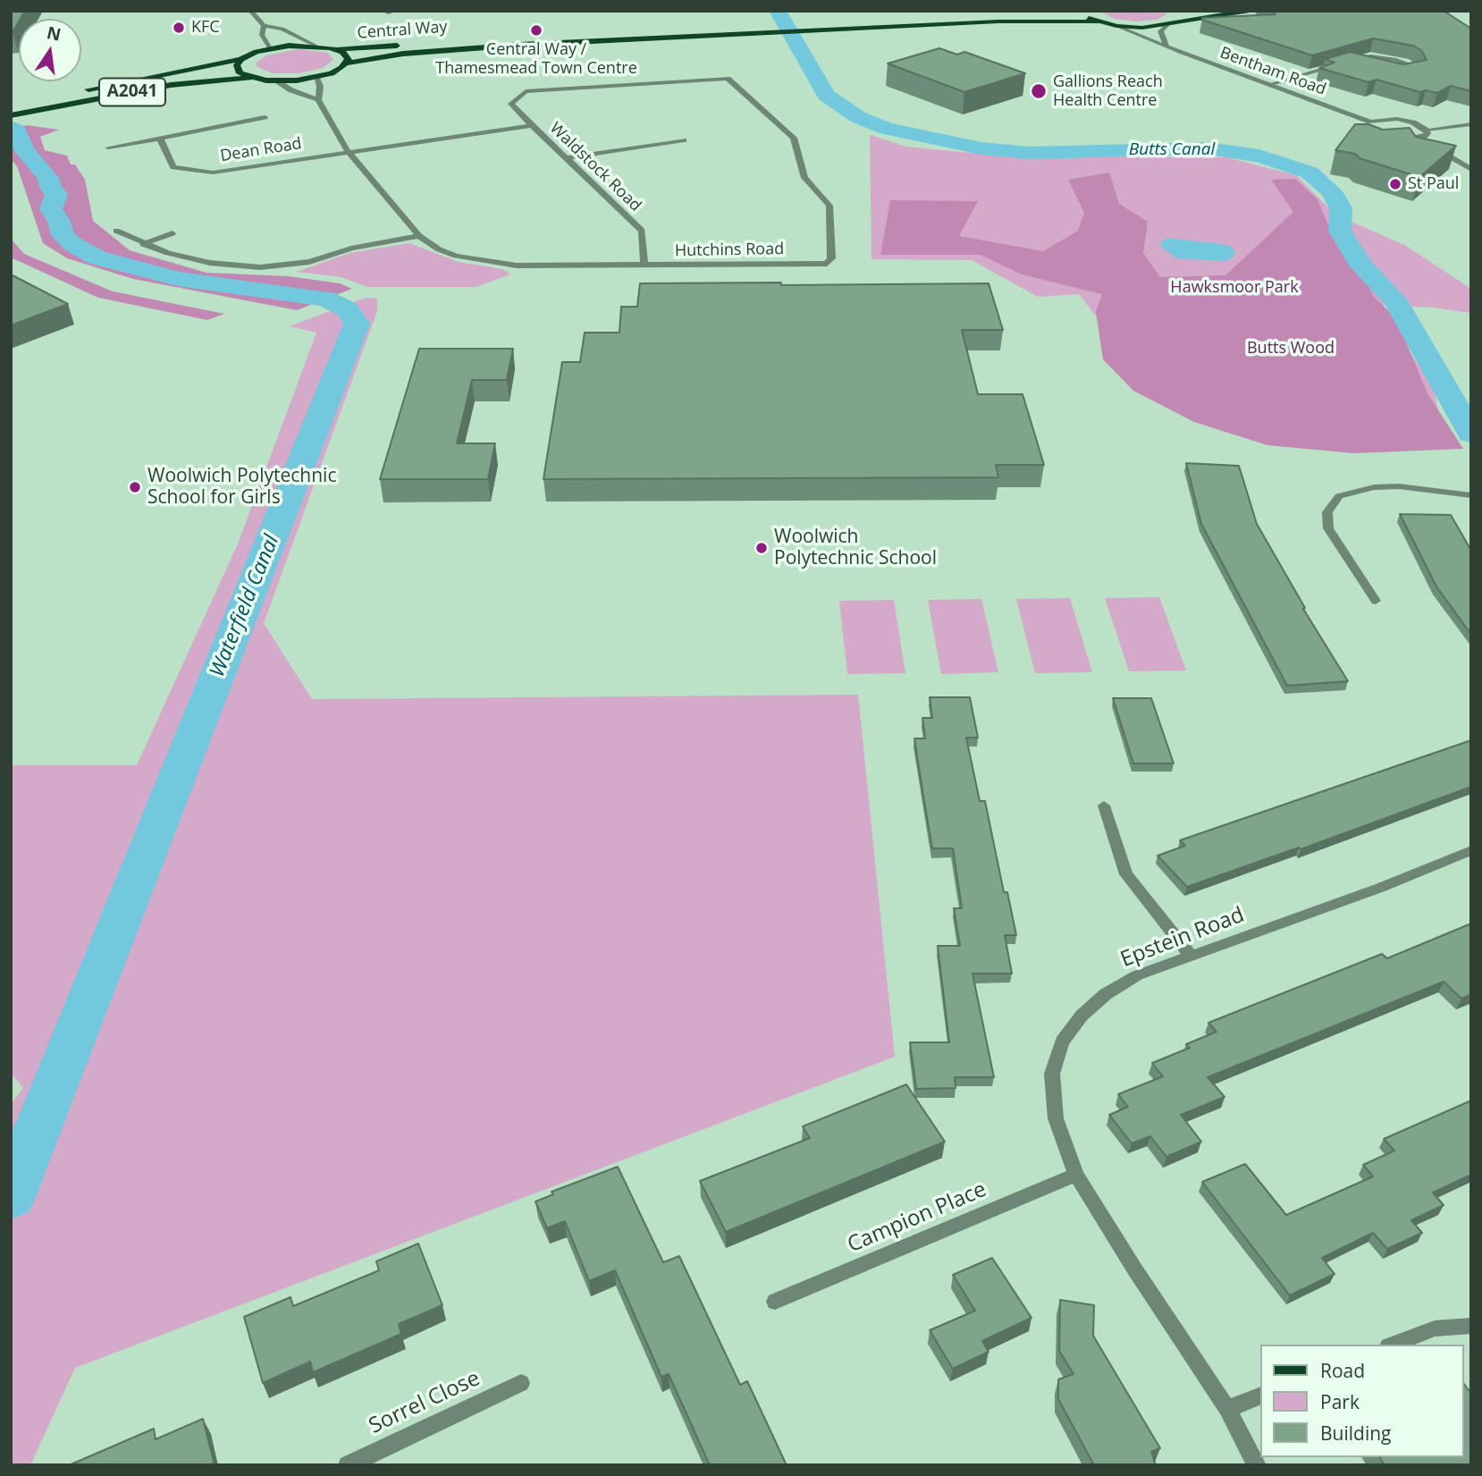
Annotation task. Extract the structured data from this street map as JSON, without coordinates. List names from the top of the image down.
{
  "streets": {
    "main road": ["Central Way", "A2041"],
    "street": [
      "Bentham Road",
      "Dean Road",
      "Waldstock Road",
      "Hutchins Road",
      "Epstein Road",
      "Campion Place",
      "Sorrel Close"
    ]
  },
  "crossings": [
    ["Central Way", "Bentham Road"],
    ["Central Way", "A2041"],
    ["Central Way", "Hutchins Road"],
    ["Dean Road", "Waldstock Road"],
    ["Dean Road", "Hutchins Road"],
    ["Waldstock Road", "Hutchins Road"],
    ["Epstein Road", "Campion Place"]
  ],
  "water": ["Butts Canal", "Waterfield Canal"],
  "parks": ["Hawksmoor Park", "Butts Wood"],
  "places": [
    "KFC",
    "Central Way / Thamesmead Town Centre",
    "Gallions Reach Health Centre",
    "St Paul",
    "Woolwich Polytechnic School for Girls",
    "Woolwich Polytechnic School"
  ],
  "legend": ["Road", "Park", "Building"],
  "north": "top"
}
